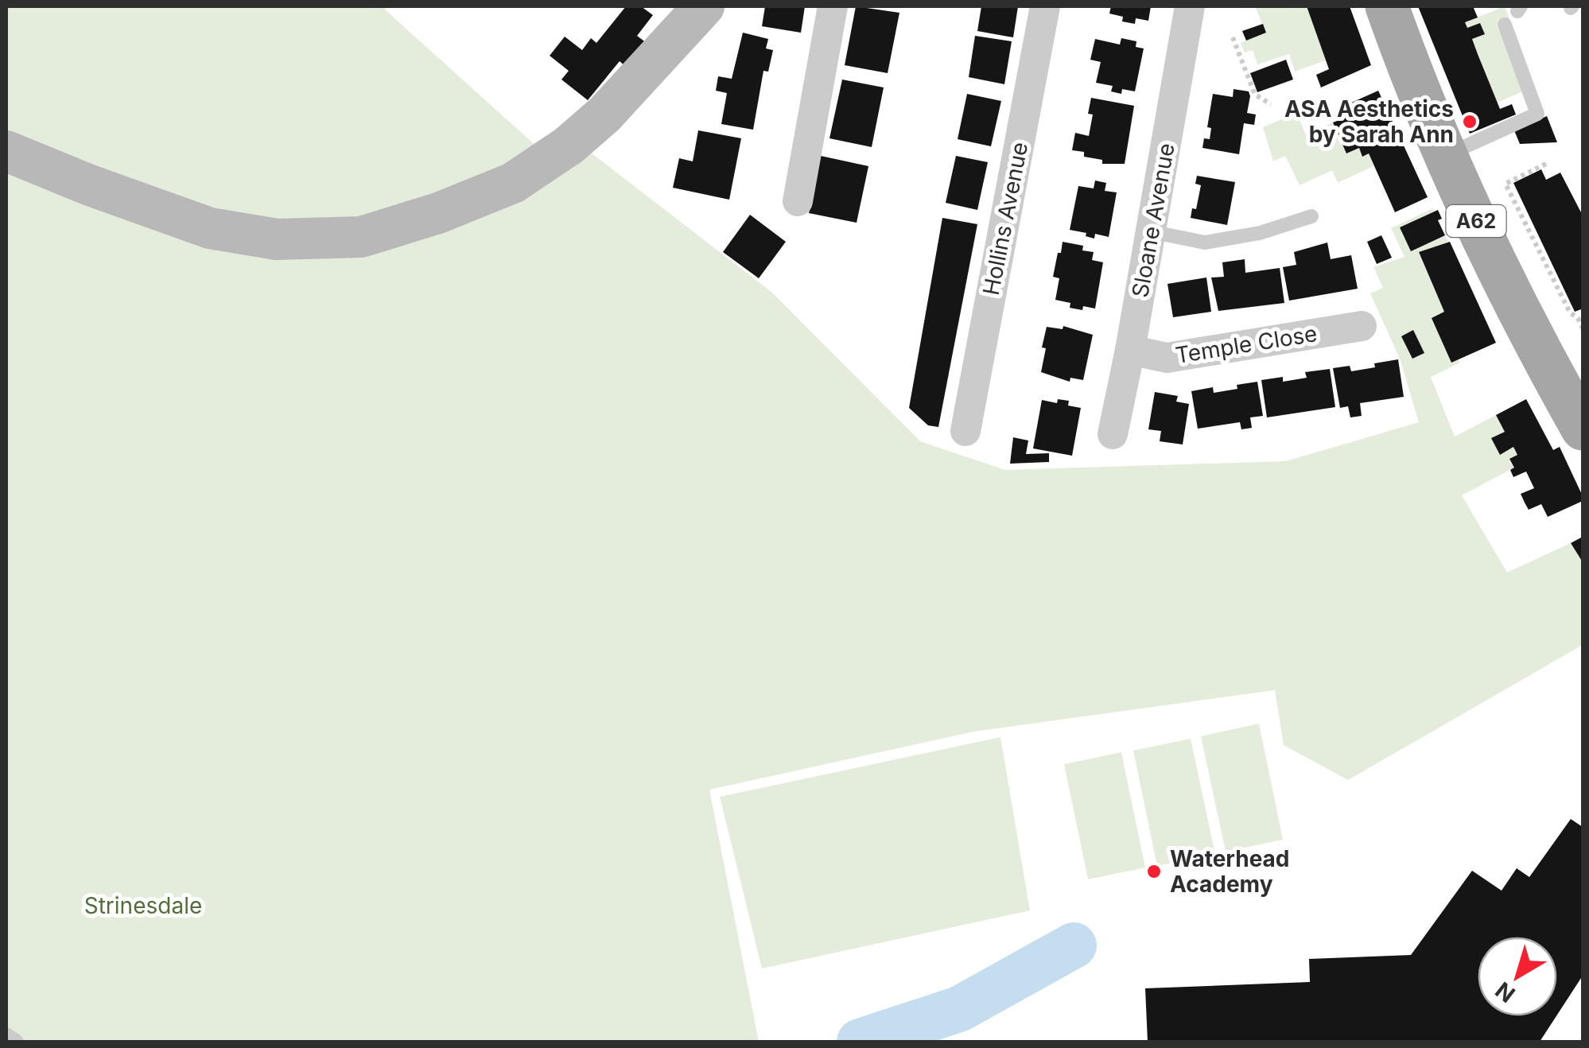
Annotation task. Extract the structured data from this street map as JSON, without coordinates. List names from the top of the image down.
{
  "streets": {
    "main road": ["A62"],
    "street": ["Hollins Avenue", "Sloane Avenue", "Temple Close"]
  },
  "crossings": [
    ["Sloane Avenue", "Temple Close"]
  ],
  "parks": ["Strinesdale"],
  "places": ["ASA Aesthetics by Sarah Ann", "Waterhead Academy"],
  "north": "bottom left"
}
